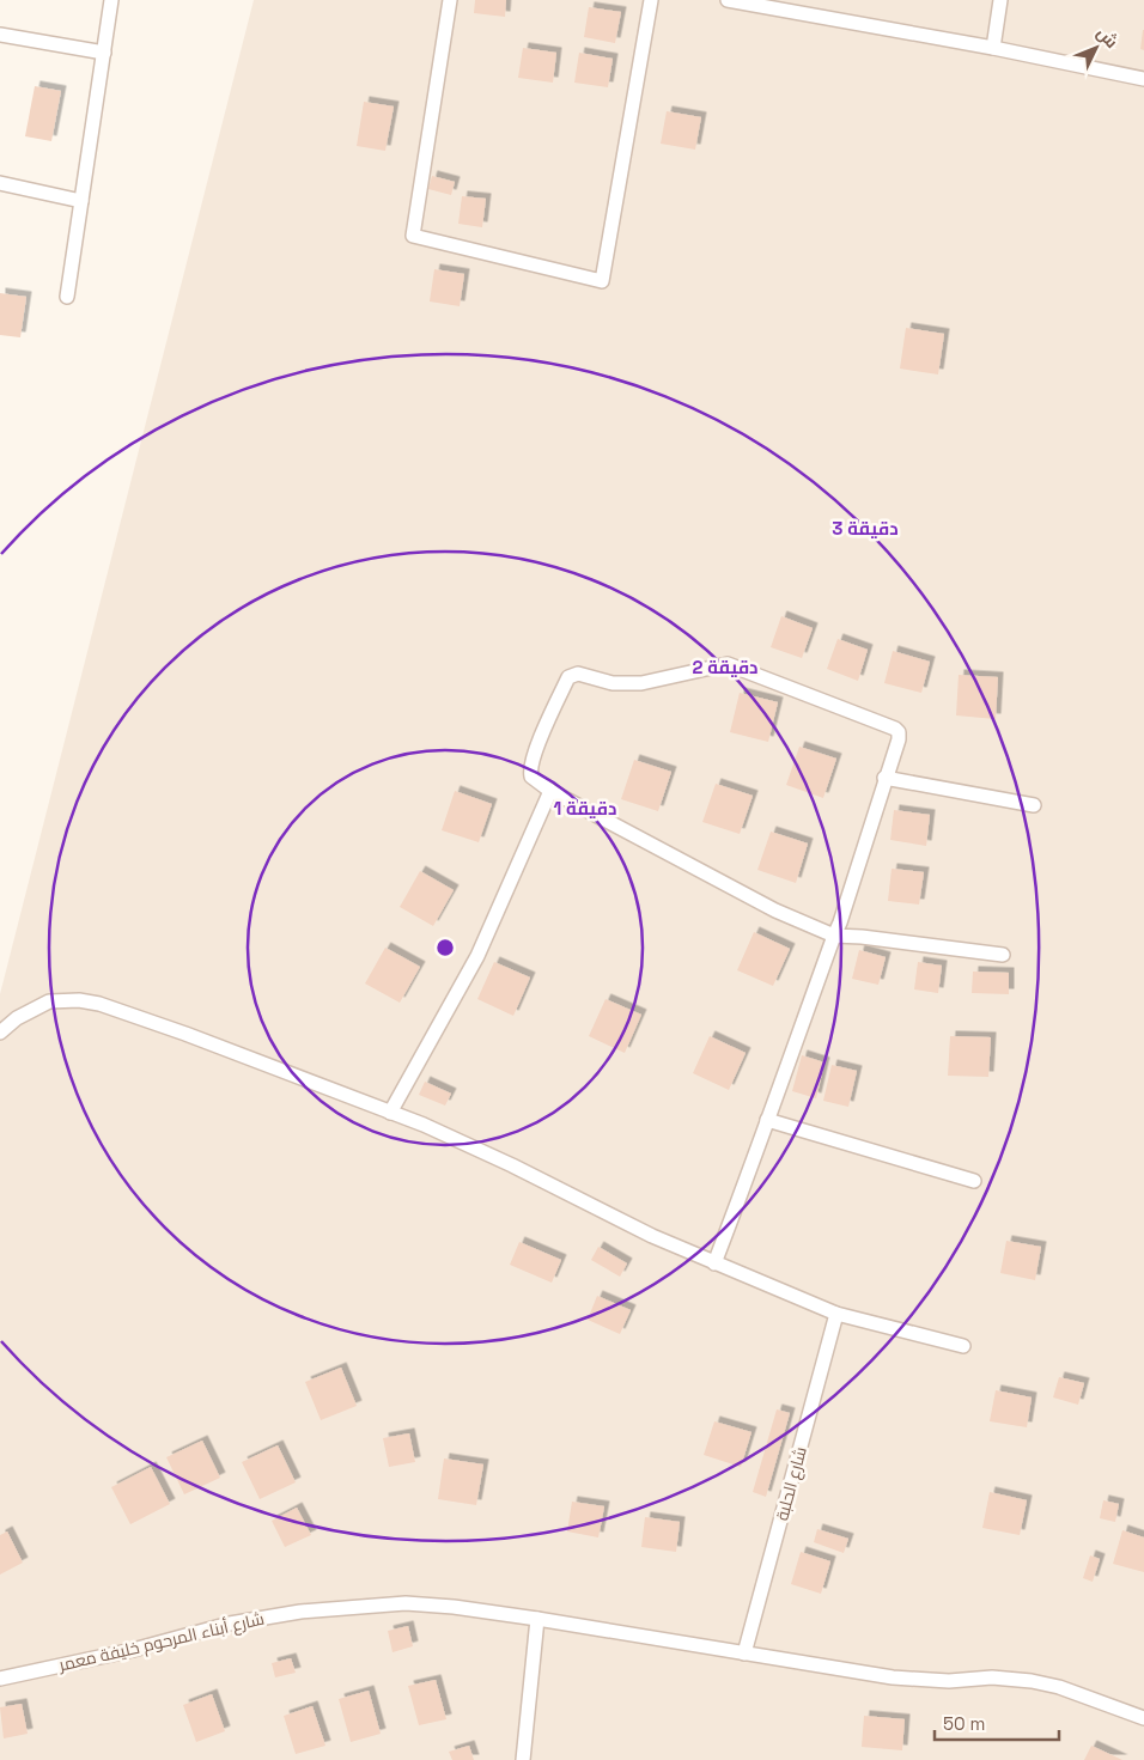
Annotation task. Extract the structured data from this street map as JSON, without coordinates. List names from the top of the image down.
{
  "streets": {
    "street": ["شارع الحلبة", "شارع أبناء المرحوم خليفة معمر"]
  },
  "crossings": [
    ["شارع الحلبة", "شارع أبناء المرحوم خليفة معمر"]
  ],
  "scale_bar": "50 m",
  "north": "top right",
  "rings": ["3 دقيقة", "2 دقيقة", "1 دقيقة"]
}
